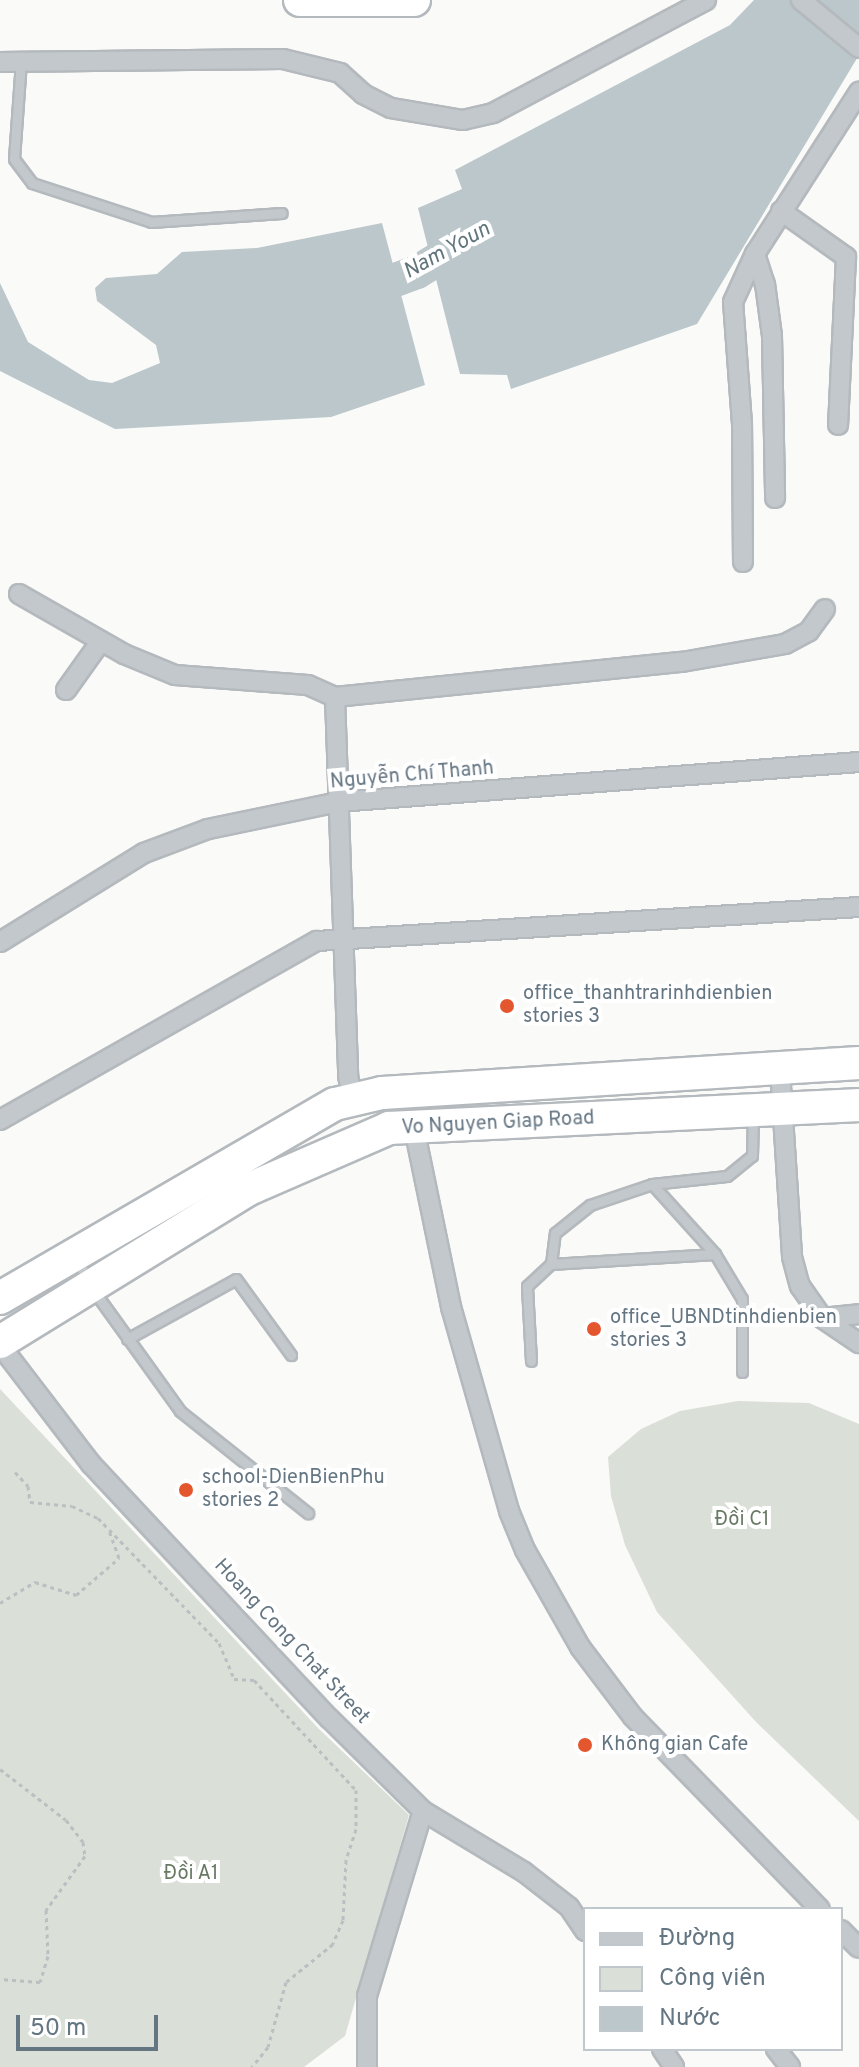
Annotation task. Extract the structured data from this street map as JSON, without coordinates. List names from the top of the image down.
{
  "streets": {
    "highway": ["Vo Nguyen Giap Road"],
    "street": ["Nguyễn Chí Thanh", "Hoang Cong Chat Street"]
  },
  "crossings": [
    ["Vo Nguyen Giap Road", "Hoang Cong Chat Street"]
  ],
  "water": ["Nam Youn"],
  "parks": ["Đồi C1", "Đồi A1"],
  "places": [
    "office_thanhtrarinhdienbien stories 3",
    "office_UBNDtinhdienbien stories 3",
    "school-DienBienPhu stories 2",
    "Không gian Cafe"
  ],
  "legend": ["Đường", "Công viên", "Nước"],
  "scale_bar": "50 m"
}
